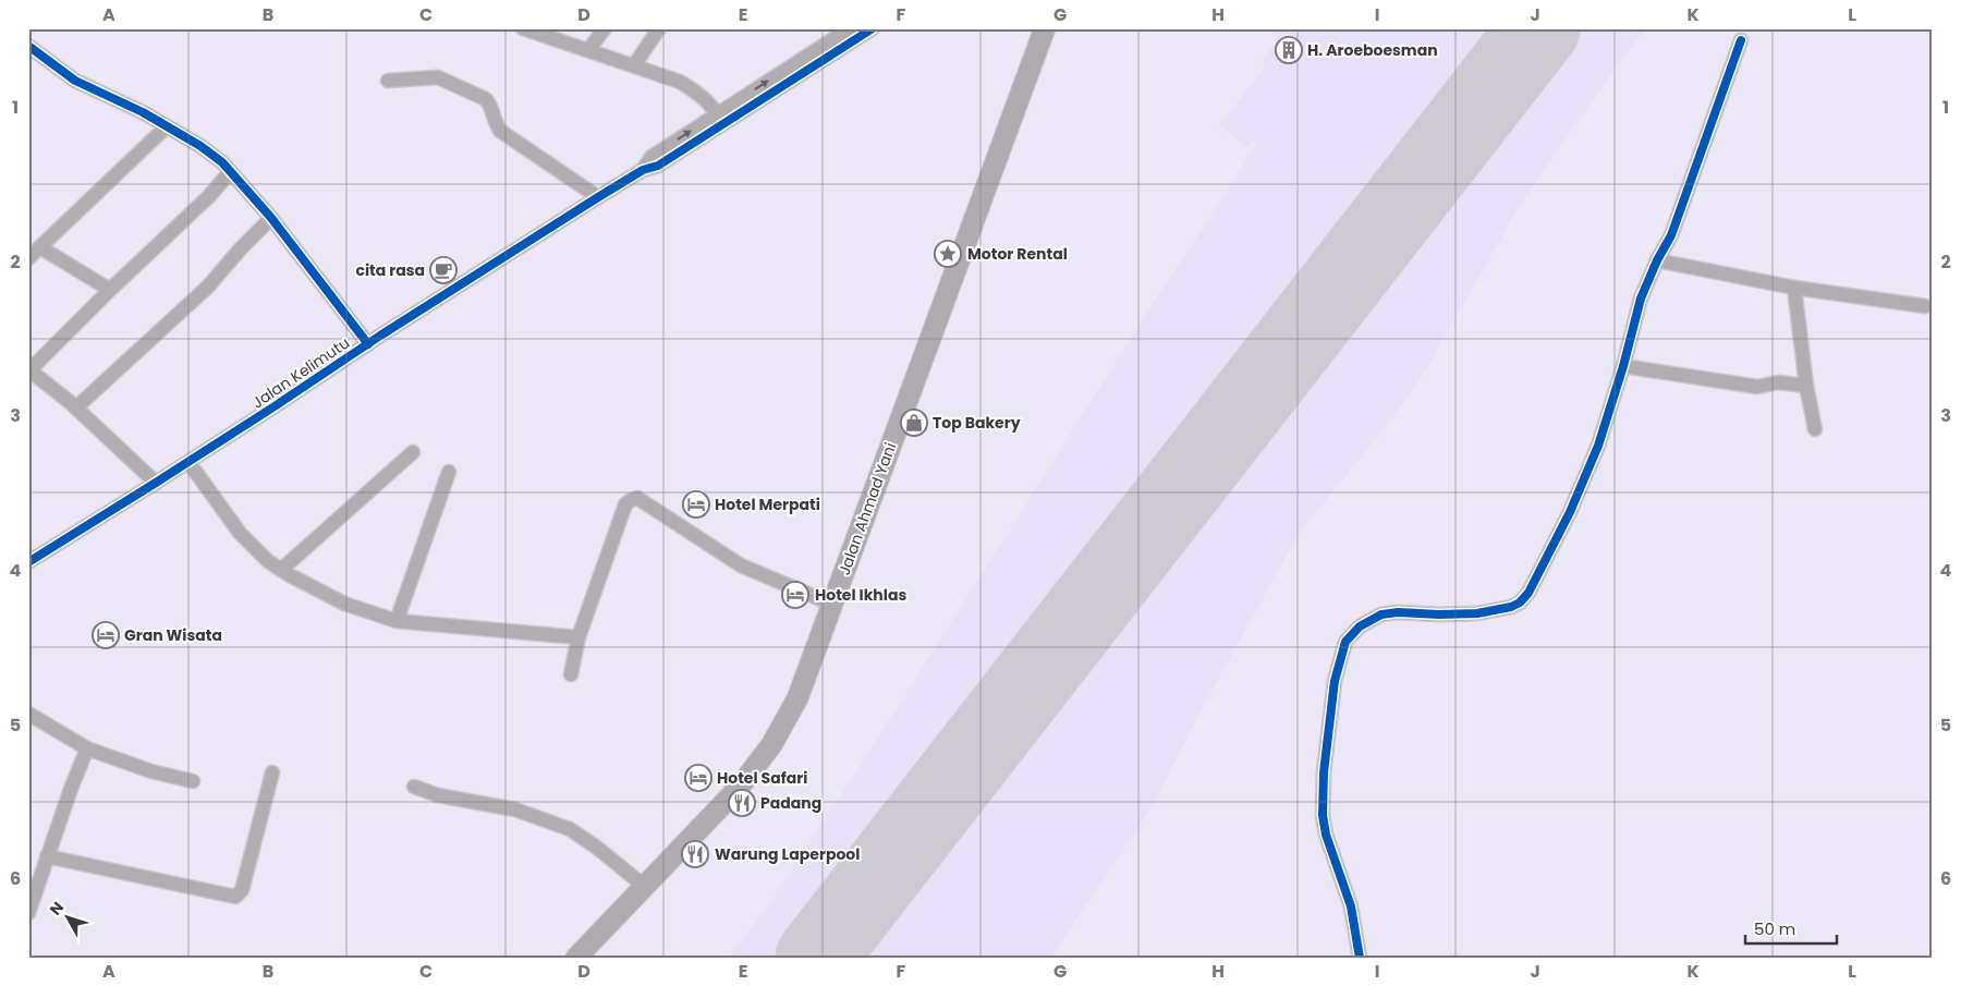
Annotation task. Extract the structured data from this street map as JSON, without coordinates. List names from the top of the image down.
{
  "streets": {
    "highway": ["Jalan Ahmad Yani"],
    "street": ["Jalan Kelimutu"]
  },
  "places": {
    "building": ["H. Aroeboesman"],
    "place": ["Motor Rental"],
    "cafe": ["cita rasa"],
    "shop": ["Top Bakery"],
    "hotel": [
      "Hotel Merpati",
      "Hotel Ikhlas",
      "Gran Wisata",
      "Hotel Safari"
    ],
    "restaurant": ["Padang", "Warung Laperpool"]
  },
  "scale_bar": "50 m",
  "north": "top left",
  "grid": {
    "columns": [
      "A",
      "B",
      "C",
      "D",
      "E",
      "F",
      "G",
      "H",
      "I",
      "J",
      "K",
      "L"
    ],
    "rows": [
      "1",
      "2",
      "3",
      "4",
      "5",
      "6"
    ]
  }
}
